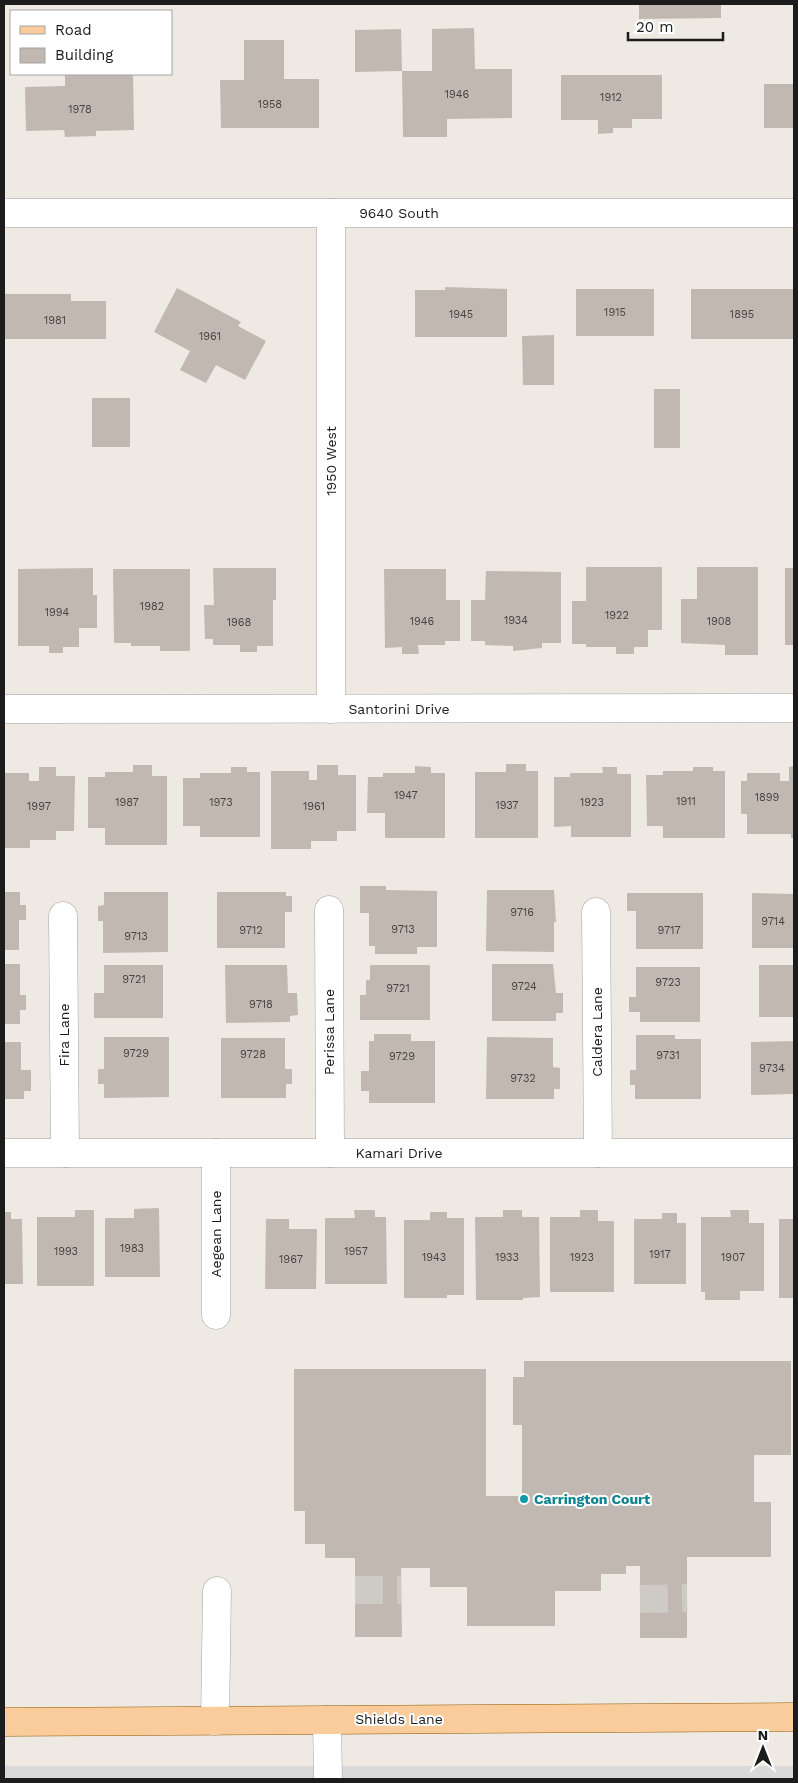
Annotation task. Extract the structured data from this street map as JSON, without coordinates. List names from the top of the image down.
{
  "streets": {
    "main road": ["Shields Lane"],
    "street": [
      "9640 South",
      "1950 West",
      "Santorini Drive",
      "Perissa Lane",
      "Caldera Lane",
      "Fira Lane",
      "Kamari Drive",
      "Aegean Lane"
    ]
  },
  "crossings": [
    ["9640 South", "1950 West"],
    ["1950 West", "Santorini Drive"],
    ["Perissa Lane", "Kamari Drive"],
    ["Caldera Lane", "Kamari Drive"],
    ["Fira Lane", "Kamari Drive"],
    ["Kamari Drive", "Aegean Lane"]
  ],
  "places": ["Carrington Court"],
  "house_numbers": [
    "1946",
    "1912",
    "1958",
    "1978",
    "1915",
    "1945",
    "1895",
    "1981",
    "1961",
    "1982",
    "1994",
    "1922",
    "1934",
    "1946",
    "1908",
    "1968",
    "1947",
    "1899",
    "1911",
    "1987",
    "1973",
    "1923",
    "1937",
    "1997",
    "1961",
    "9716",
    "9714",
    "9713",
    "9712",
    "9717",
    "9713",
    "9721",
    "9723",
    "9724",
    "9721",
    "9718",
    "9729",
    "9728",
    "9731",
    "9729",
    "9734",
    "9732",
    "1983",
    "1993",
    "1957",
    "1917",
    "1943",
    "1933",
    "1923",
    "1907",
    "1967"
  ],
  "legend": ["Road", "Building"],
  "scale_bar": "20 m",
  "north": "top"
}
